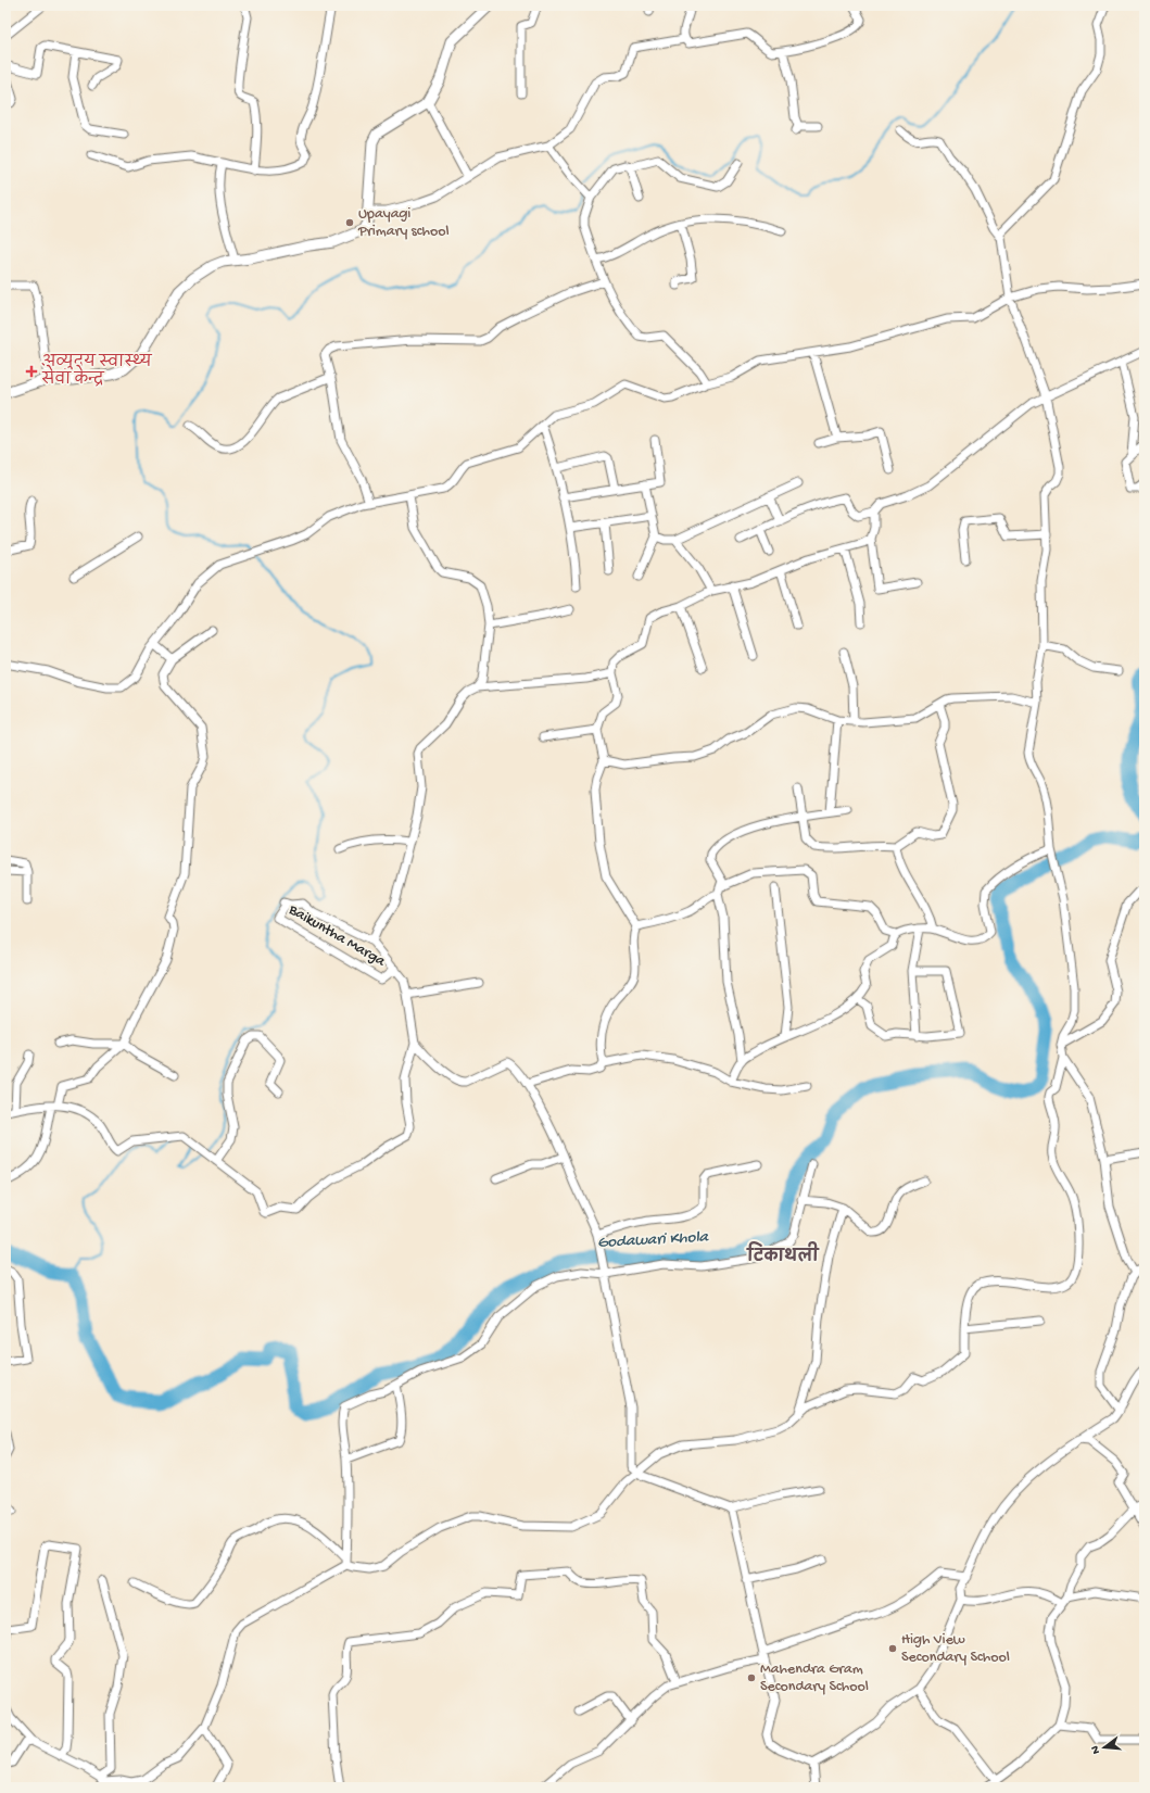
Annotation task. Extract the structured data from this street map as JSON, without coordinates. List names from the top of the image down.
{
  "streets": {
    "street": ["Baikuntha Marga"]
  },
  "districts": ["टिकाथली"],
  "water": ["Godawari Khola"],
  "places": {
    "other": ["Upayagi Primary school", "High View Secondary School", "Mahendra Gram Secondary School"],
    "health": ["अव्युदय स्वास्थ्य सेवा केन्द्र"]
  },
  "north": "left"
}
